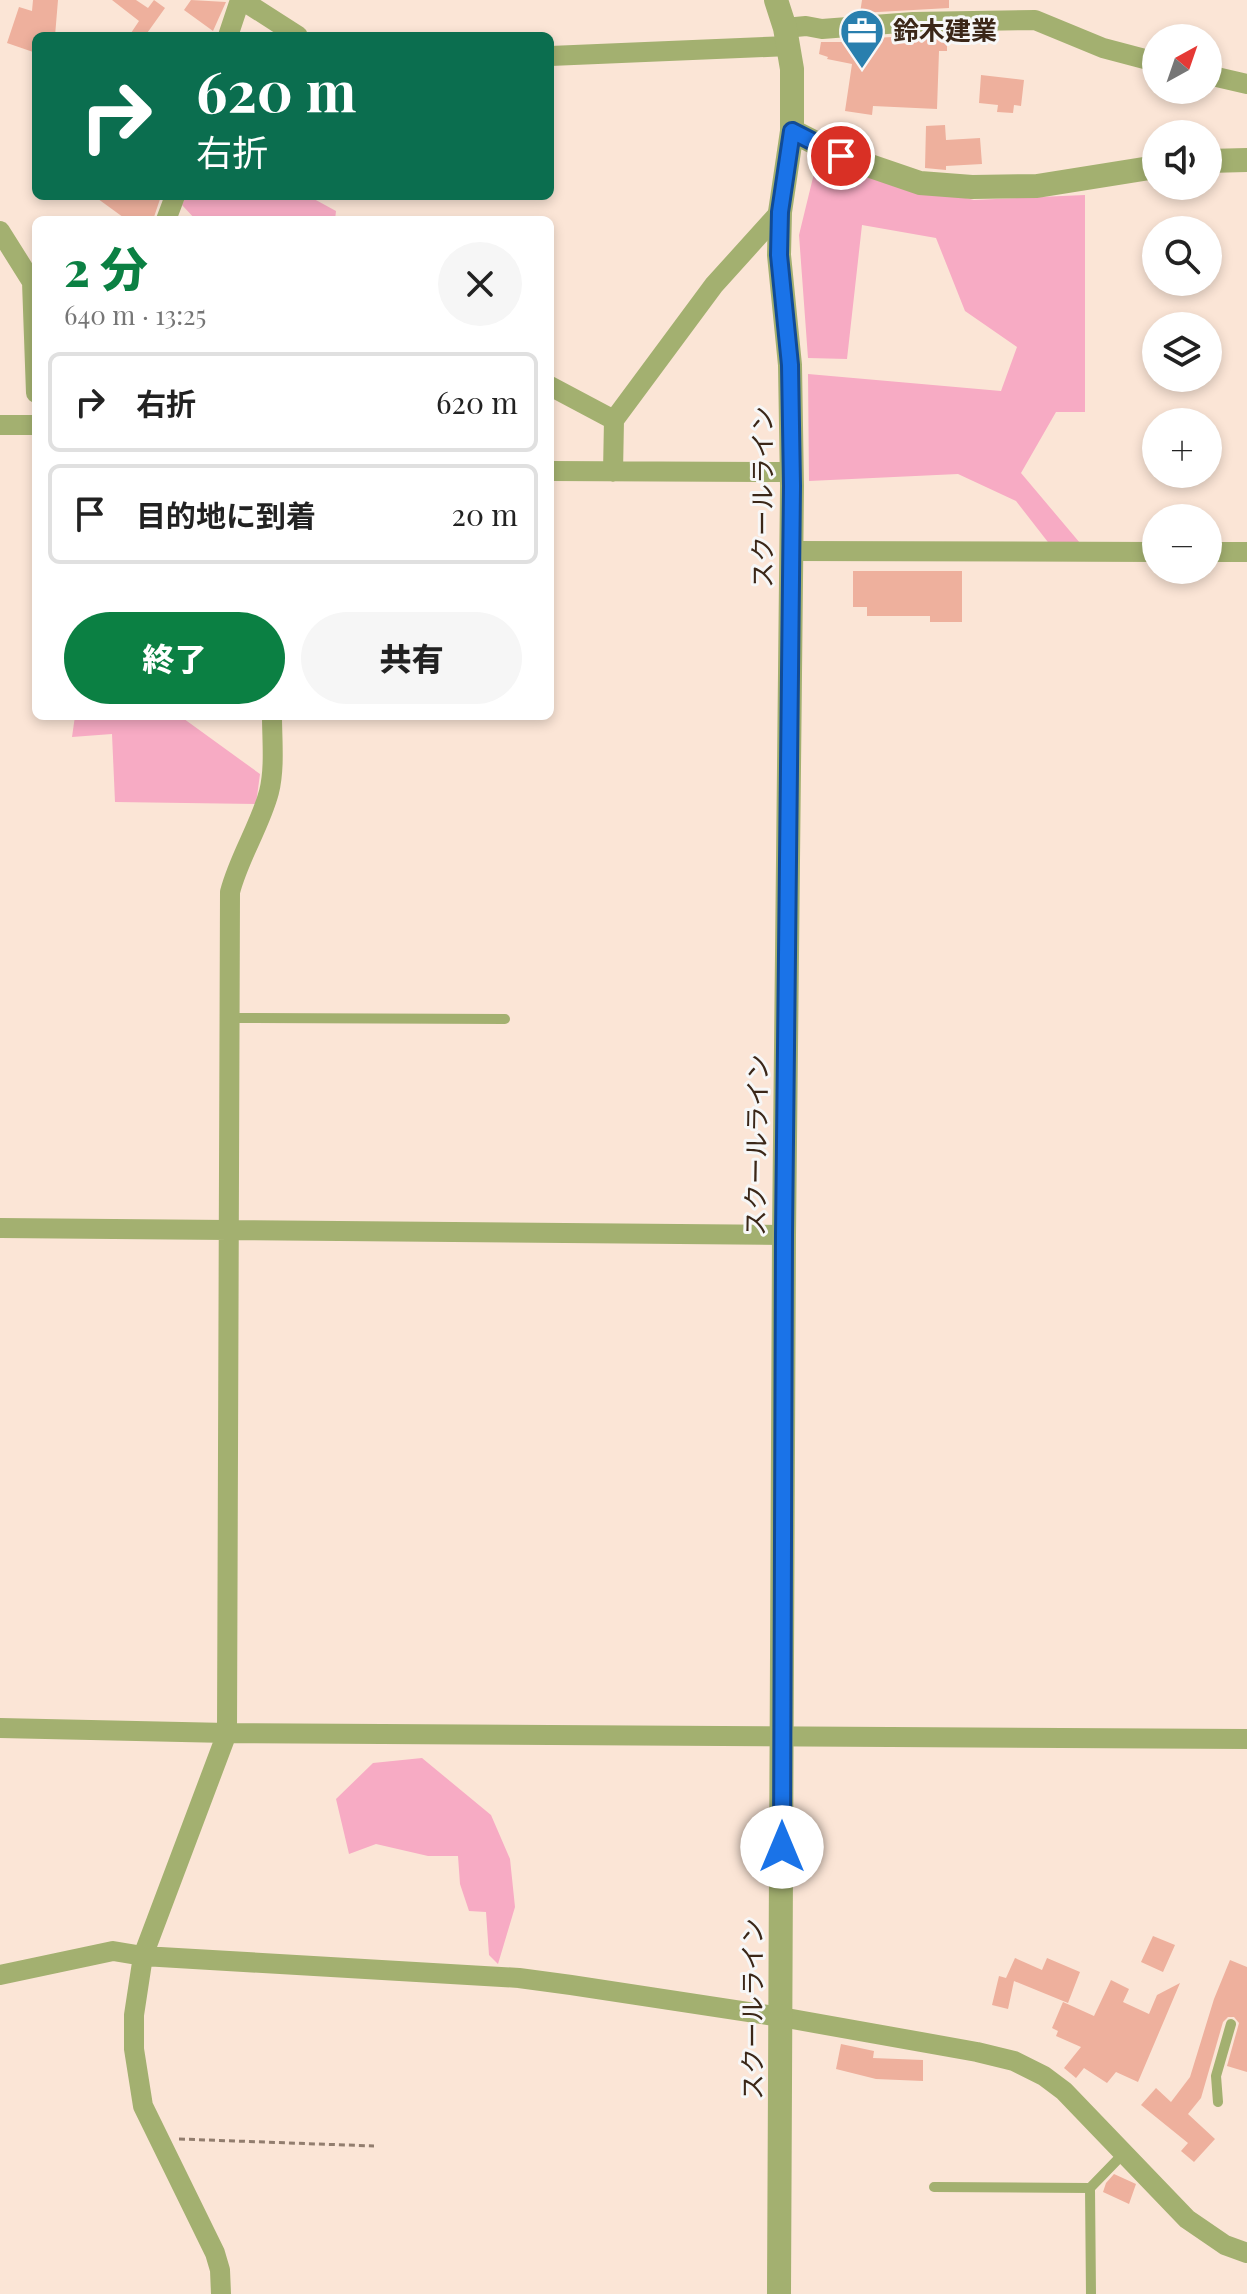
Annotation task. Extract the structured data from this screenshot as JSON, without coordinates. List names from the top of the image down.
{
  "streets": {
    "street": ["スクールライン"]
  },
  "places": {
    "office": ["鈴木建業"]
  },
  "north": "top right",
  "page": {
    "map_buttons": ["+", "−"],
    "turn": ["620 m", "右折"],
    "heading": ["2 分", "640 m · 13:25"],
    "list": [
      {
        "name": "右折",
        "value": "620 m"
      },
      {
        "name": "目的地に到着",
        "value": "20 m"
      }
    ],
    "buttons": ["終了", "共有"]
  }
}
